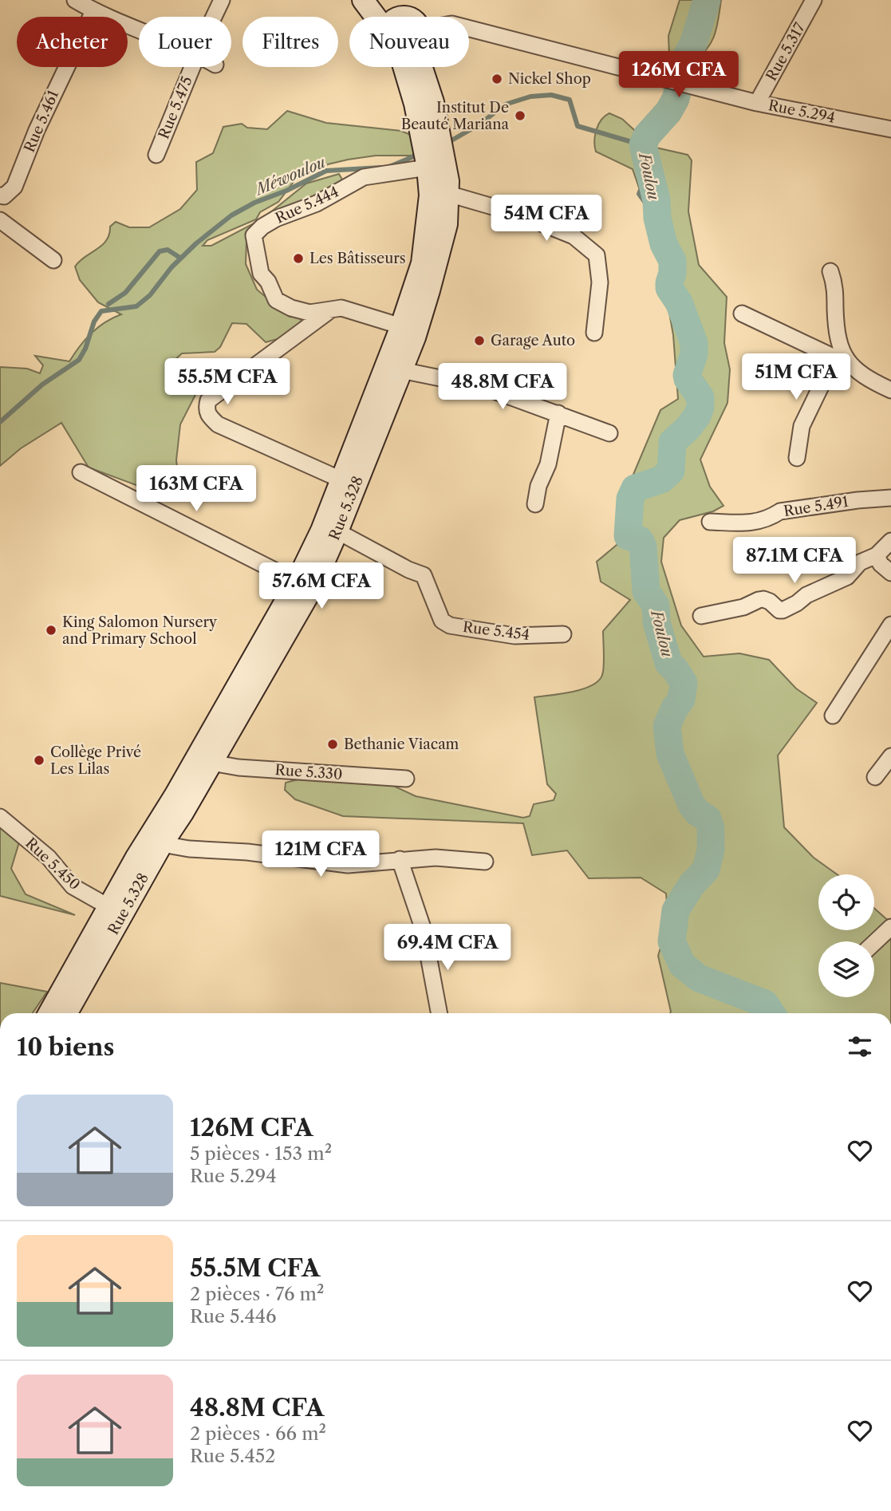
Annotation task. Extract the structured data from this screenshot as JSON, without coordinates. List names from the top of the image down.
{
  "streets": {
    "main road": ["Rue 5.328"],
    "street": [
      "Rue 5.317",
      "Rue 5.475",
      "Rue 5.294",
      "Rue 5.461",
      "Rue 5.444",
      "Rue 5.491",
      "Rue 5.454",
      "Rue 5.330",
      "Rue 5.450"
    ]
  },
  "crossings": [
    ["Rue 5.317", "Rue 5.294"],
    ["Rue 5.444", "Rue 5.328"],
    ["Rue 5.328", "Rue 5.454"],
    ["Rue 5.328", "Rue 5.330"],
    ["Rue 5.328", "Rue 5.450"]
  ],
  "water": ["Méwoulou", "Foulou"],
  "places": [
    "Nickel Shop",
    "Institut De Beauté Mariana",
    "Les Bâtisseurs",
    "Garage Auto",
    "King Salomon Nursery and Primary School",
    "Bethanie Viacam",
    "Collège Privé Les Lilas"
  ],
  "page": {
    "chip": [
      "Acheter",
      "Louer",
      "Filtres",
      "Nouveau"
    ],
    "price": [
      "126M CFA",
      "54M CFA",
      "51M CFA",
      "55.5M CFA",
      "48.8M CFA",
      "163M CFA",
      "87.1M CFA",
      "57.6M CFA",
      "121M CFA",
      "69.4M CFA"
    ],
    "heading": "10 biens",
    "list": [
      {
        "name": "126M CFA",
        "note": "5 pièces · 153 m² · Rue 5.294"
      },
      {
        "name": "55.5M CFA",
        "note": "2 pièces · 76 m² · Rue 5.446"
      },
      {
        "name": "48.8M CFA",
        "note": "2 pièces · 66 m² · Rue 5.452"
      }
    ]
  }
}
